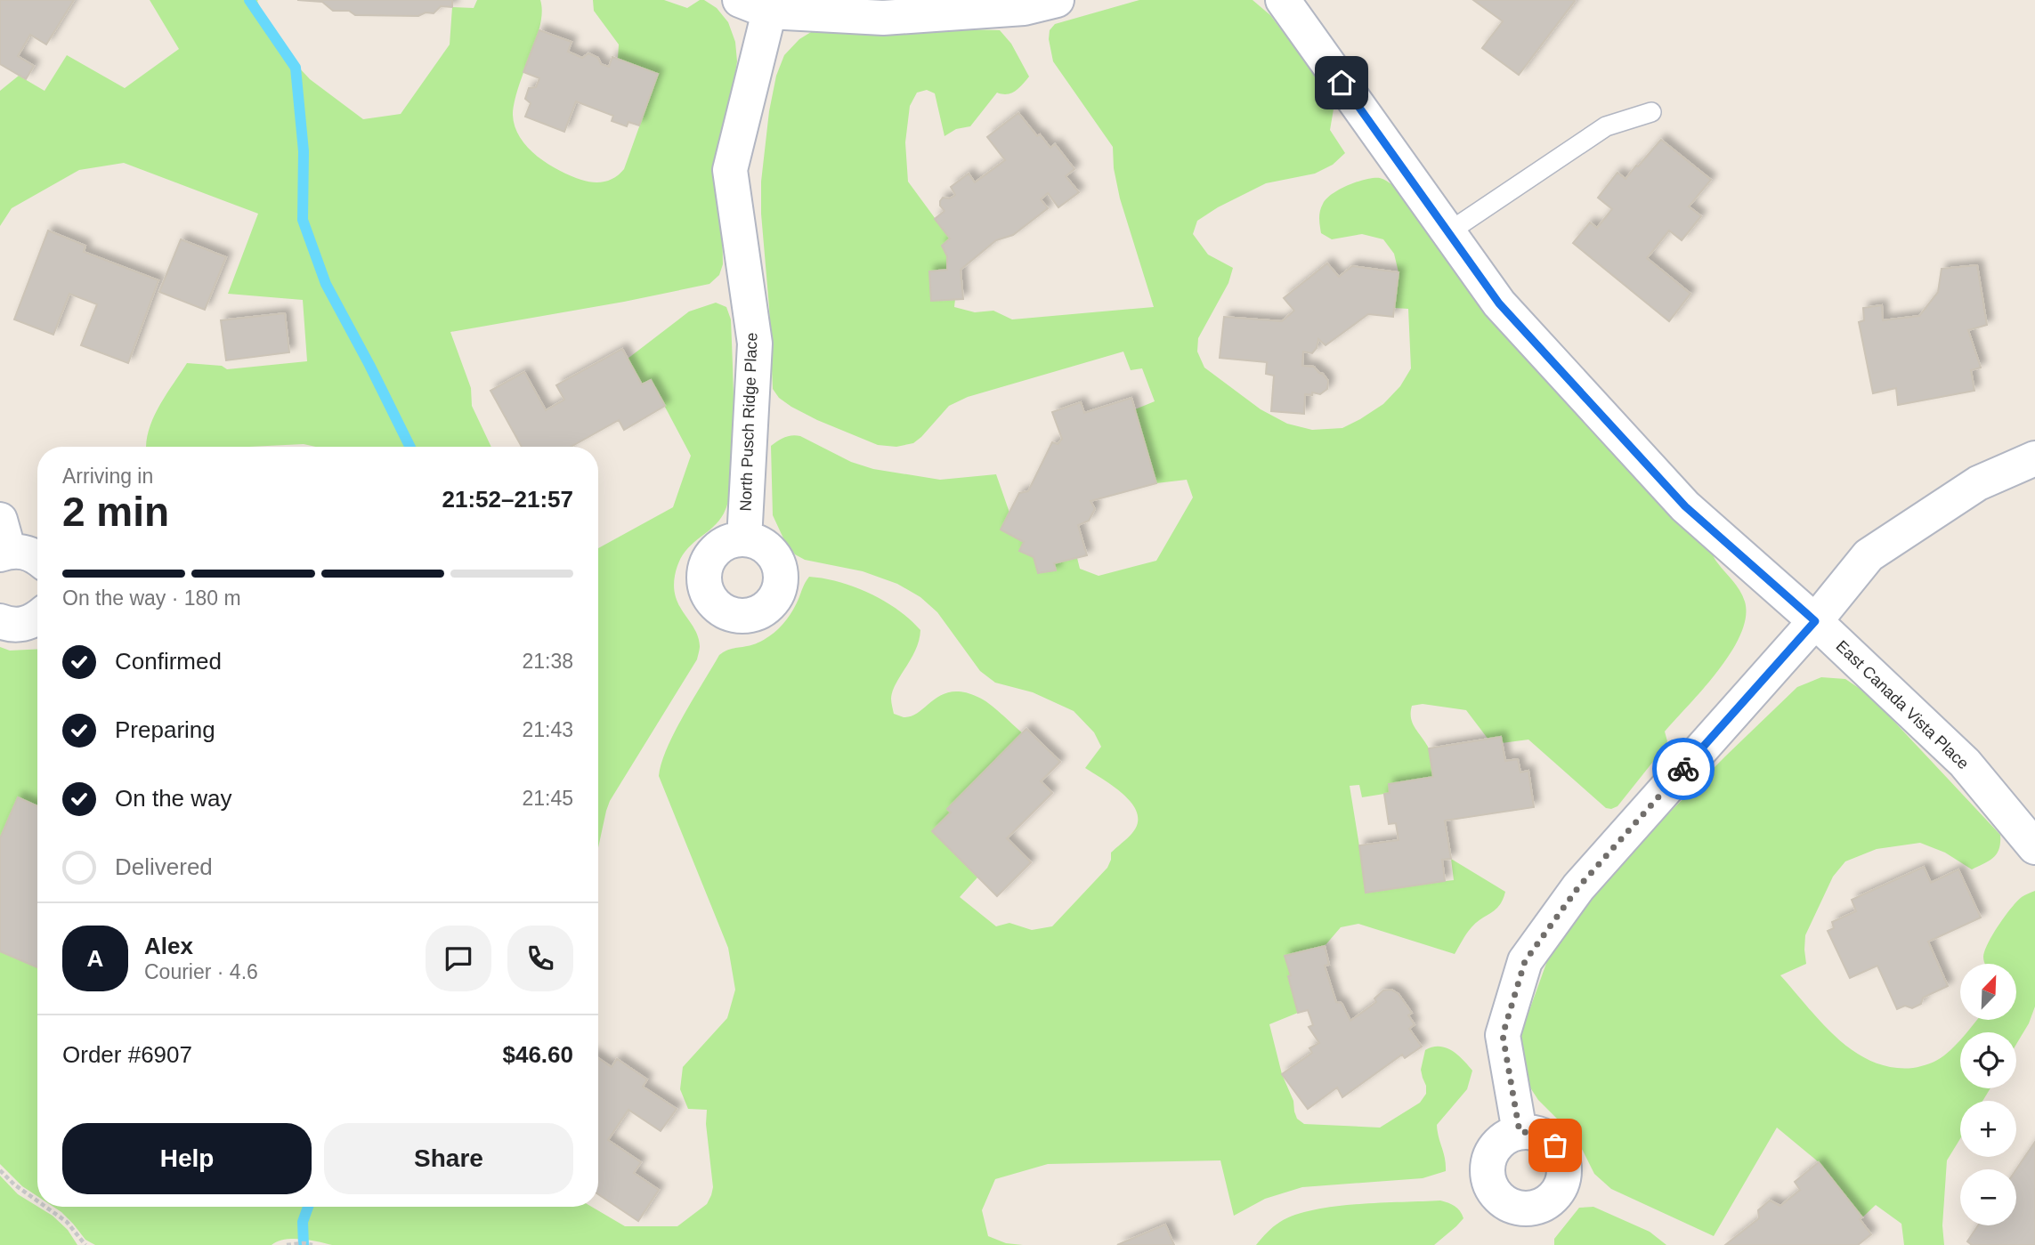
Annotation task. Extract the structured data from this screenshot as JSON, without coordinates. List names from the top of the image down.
{
  "streets": {
    "street": ["North Pusch Ridge Place", "East Canada Vista Place"]
  },
  "north": "top right",
  "page": {
    "heading": ["2 min", "Arriving in", "21:52–21:57"],
    "panel": [
      "Alex",
      "Courier · 4.6",
      "Order #6907",
      "$46.60"
    ],
    "bar": "On the way · 180 m",
    "list": [
      ["Confirmed", "21:38"],
      ["Preparing", "21:43"],
      ["On the way", "21:45"],
      "Delivered"
    ],
    "round": "A",
    "map_buttons": ["+", "−"],
    "buttons": ["Help", "Share"]
  }
}
